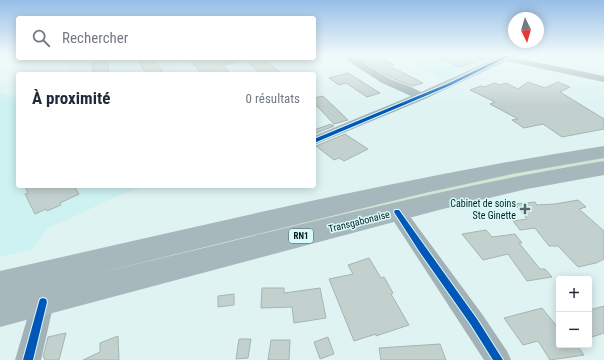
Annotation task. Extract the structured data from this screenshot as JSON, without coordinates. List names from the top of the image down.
{
  "streets": {
    "highway": ["Transgabonaise", "RN1"]
  },
  "places": {
    "health": ["Cabinet de soins Ste Ginette"]
  },
  "north": "bottom",
  "page": {
    "search": "Rechercher",
    "heading": ["À proximité", "0 résultats"],
    "map_buttons": ["+", "−"]
  }
}
